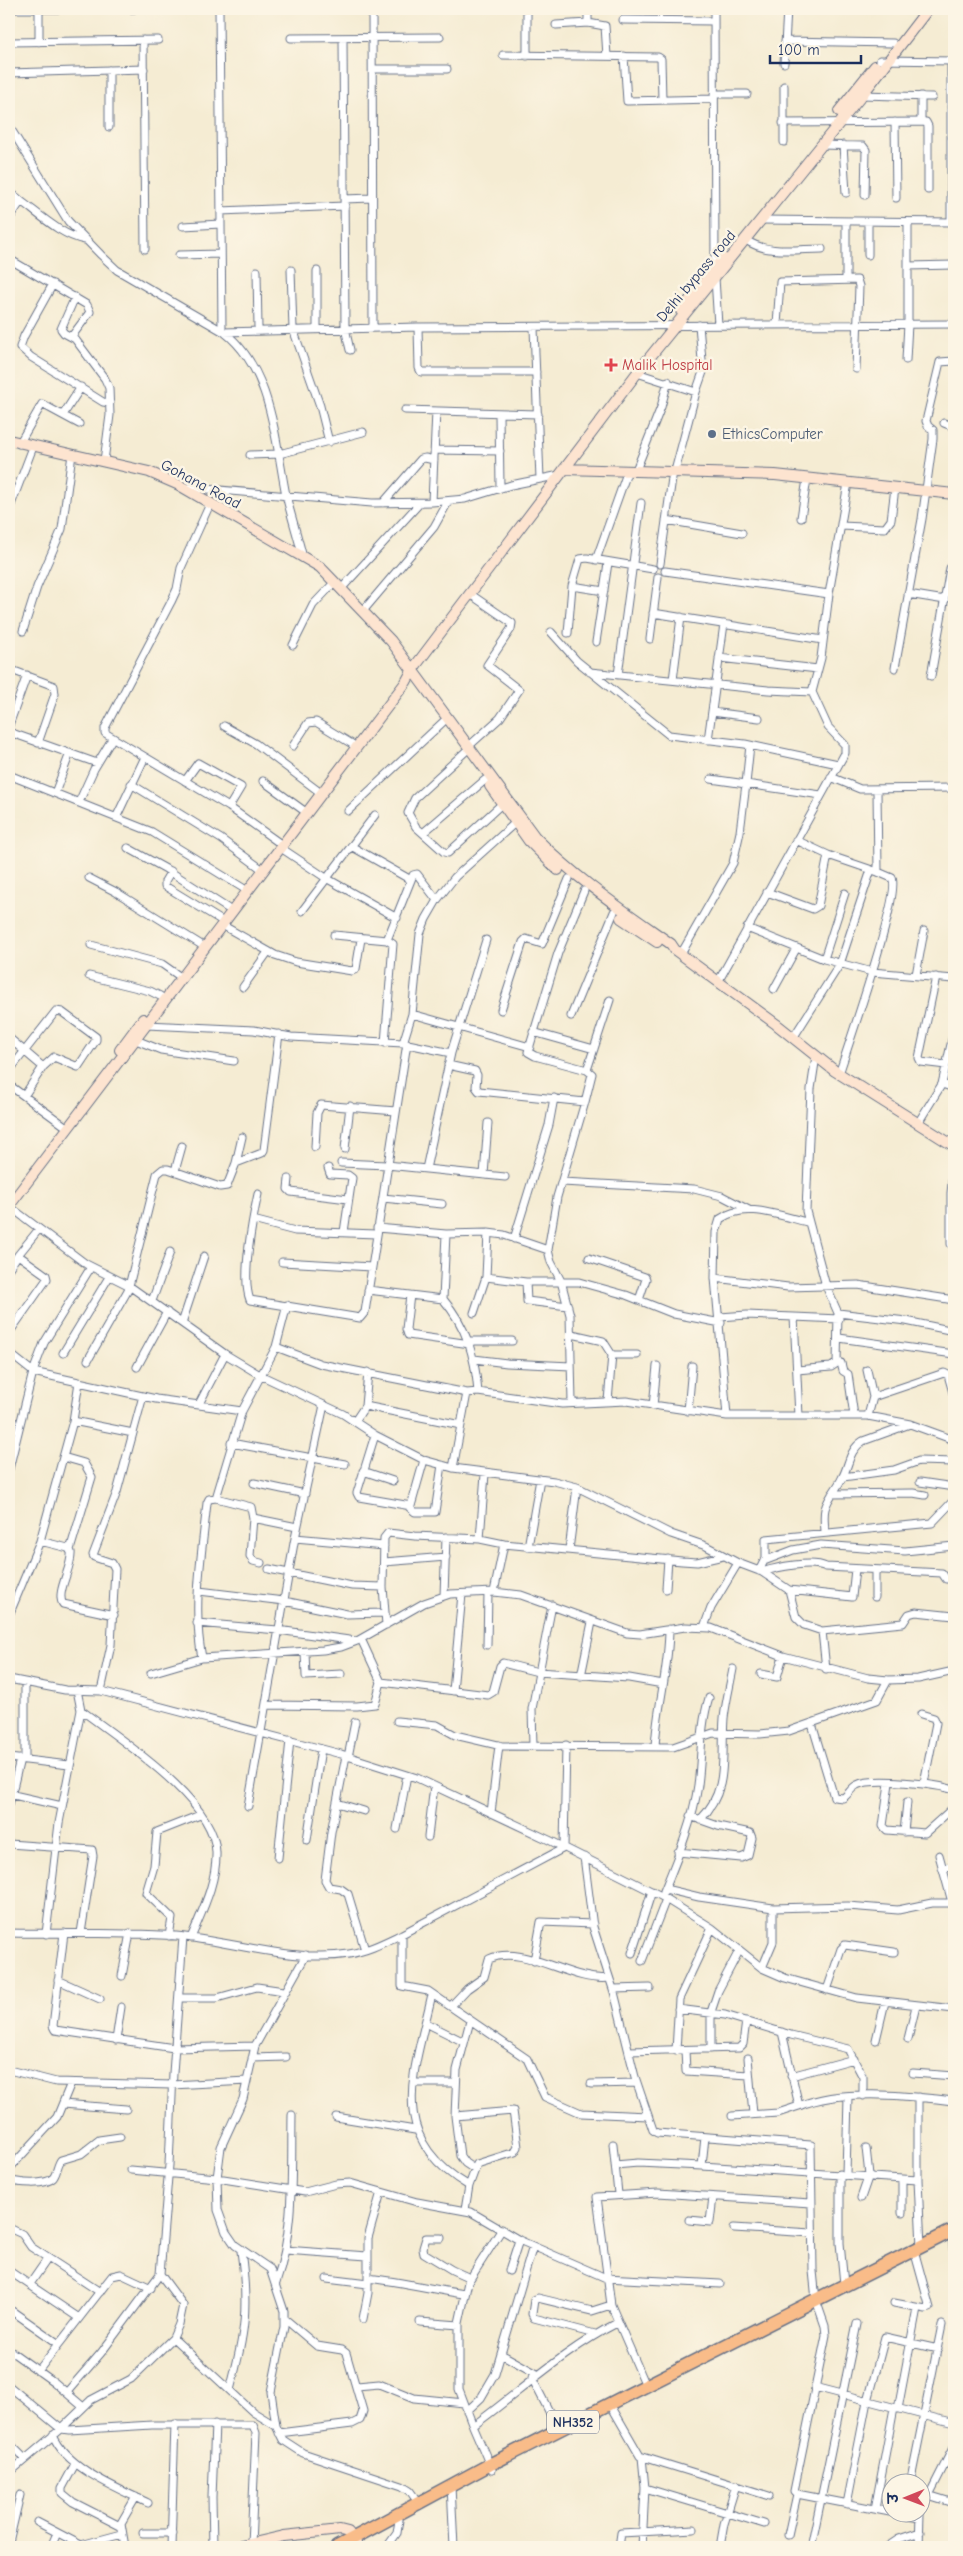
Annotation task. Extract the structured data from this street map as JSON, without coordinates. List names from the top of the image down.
{
  "streets": {
    "highway": ["NH352"],
    "main road": ["Delhi bypass road", "Gohana Road"]
  },
  "places": {
    "health": ["Malik Hospital"],
    "other": ["EthicsComputer"]
  },
  "scale_bar": "100 m",
  "north": "left"
}
